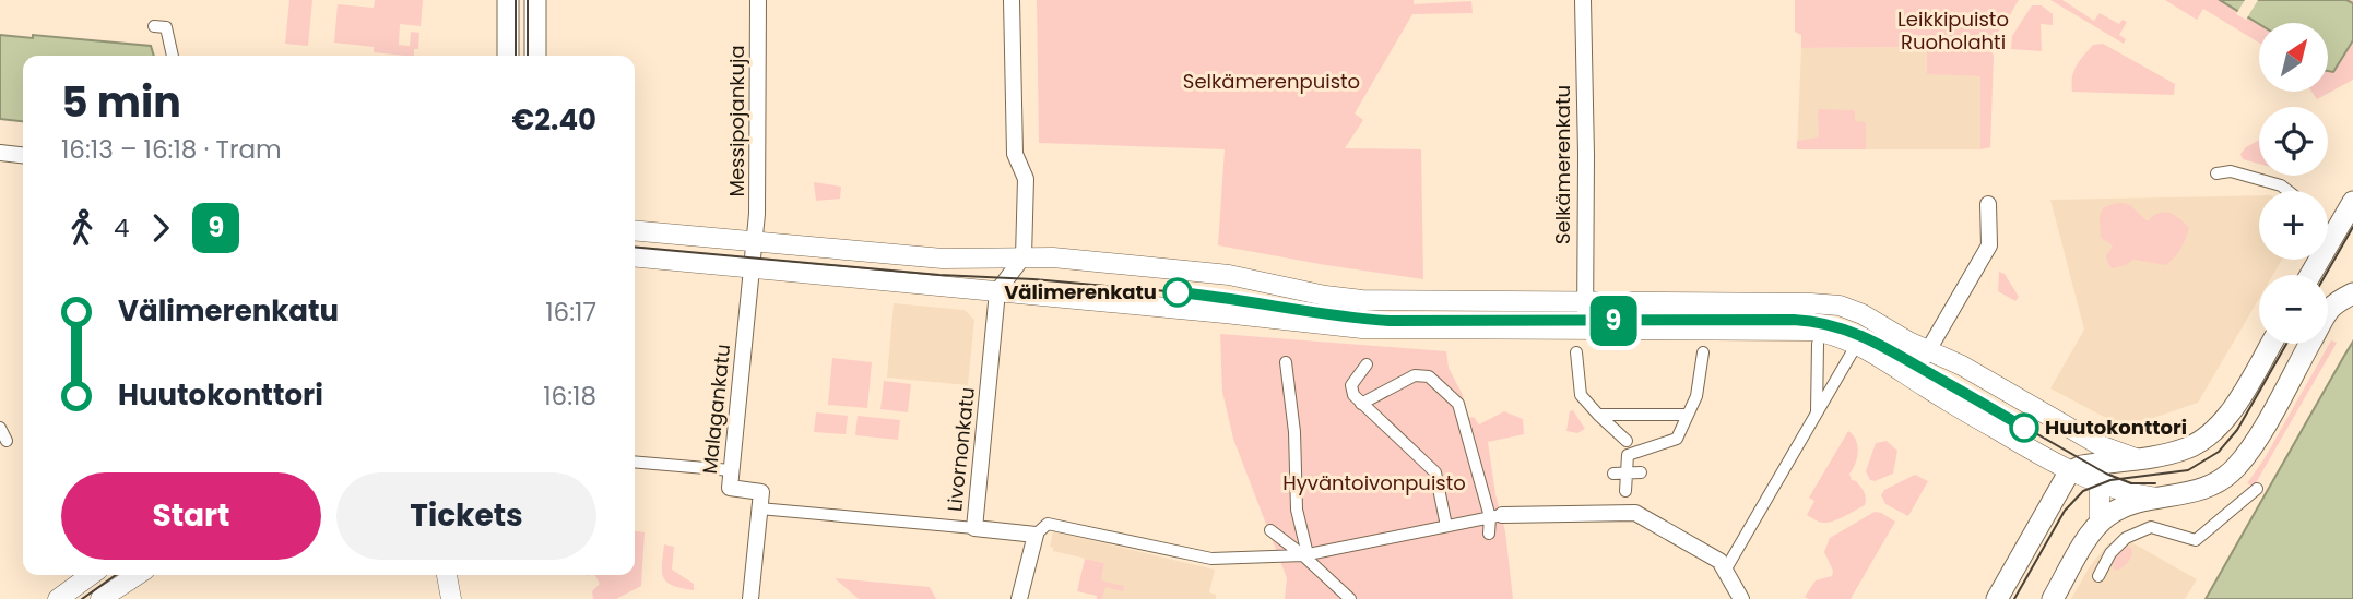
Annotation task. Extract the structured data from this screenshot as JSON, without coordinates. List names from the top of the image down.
{
  "streets": {
    "street": [
      "Messipojankuja",
      "Selkämerenkatu",
      "Malagankatu",
      "Livornonkatu"
    ]
  },
  "crossings": [
    ["Messipojankuja", "Malagankatu"]
  ],
  "parks": ["Leikkipuisto Ruoholahti", "Selkämerenpuisto", "Hyväntoivonpuisto"],
  "places": ["Välimerenkatu", "Huutokonttori"],
  "lines": ["tram line 9"],
  "north": "top right",
  "page": {
    "on_map": "9",
    "map_buttons": ["+", "−"],
    "heading": ["5 min", "16:13 – 16:18 · Tram", "€2.40"],
    "legs": ["4", "9"],
    "list": [
      {
        "name": "Välimerenkatu",
        "value": "16:17"
      },
      {
        "name": "Huutokonttori",
        "value": "16:18"
      }
    ],
    "buttons": ["Start", "Tickets"]
  }
}
